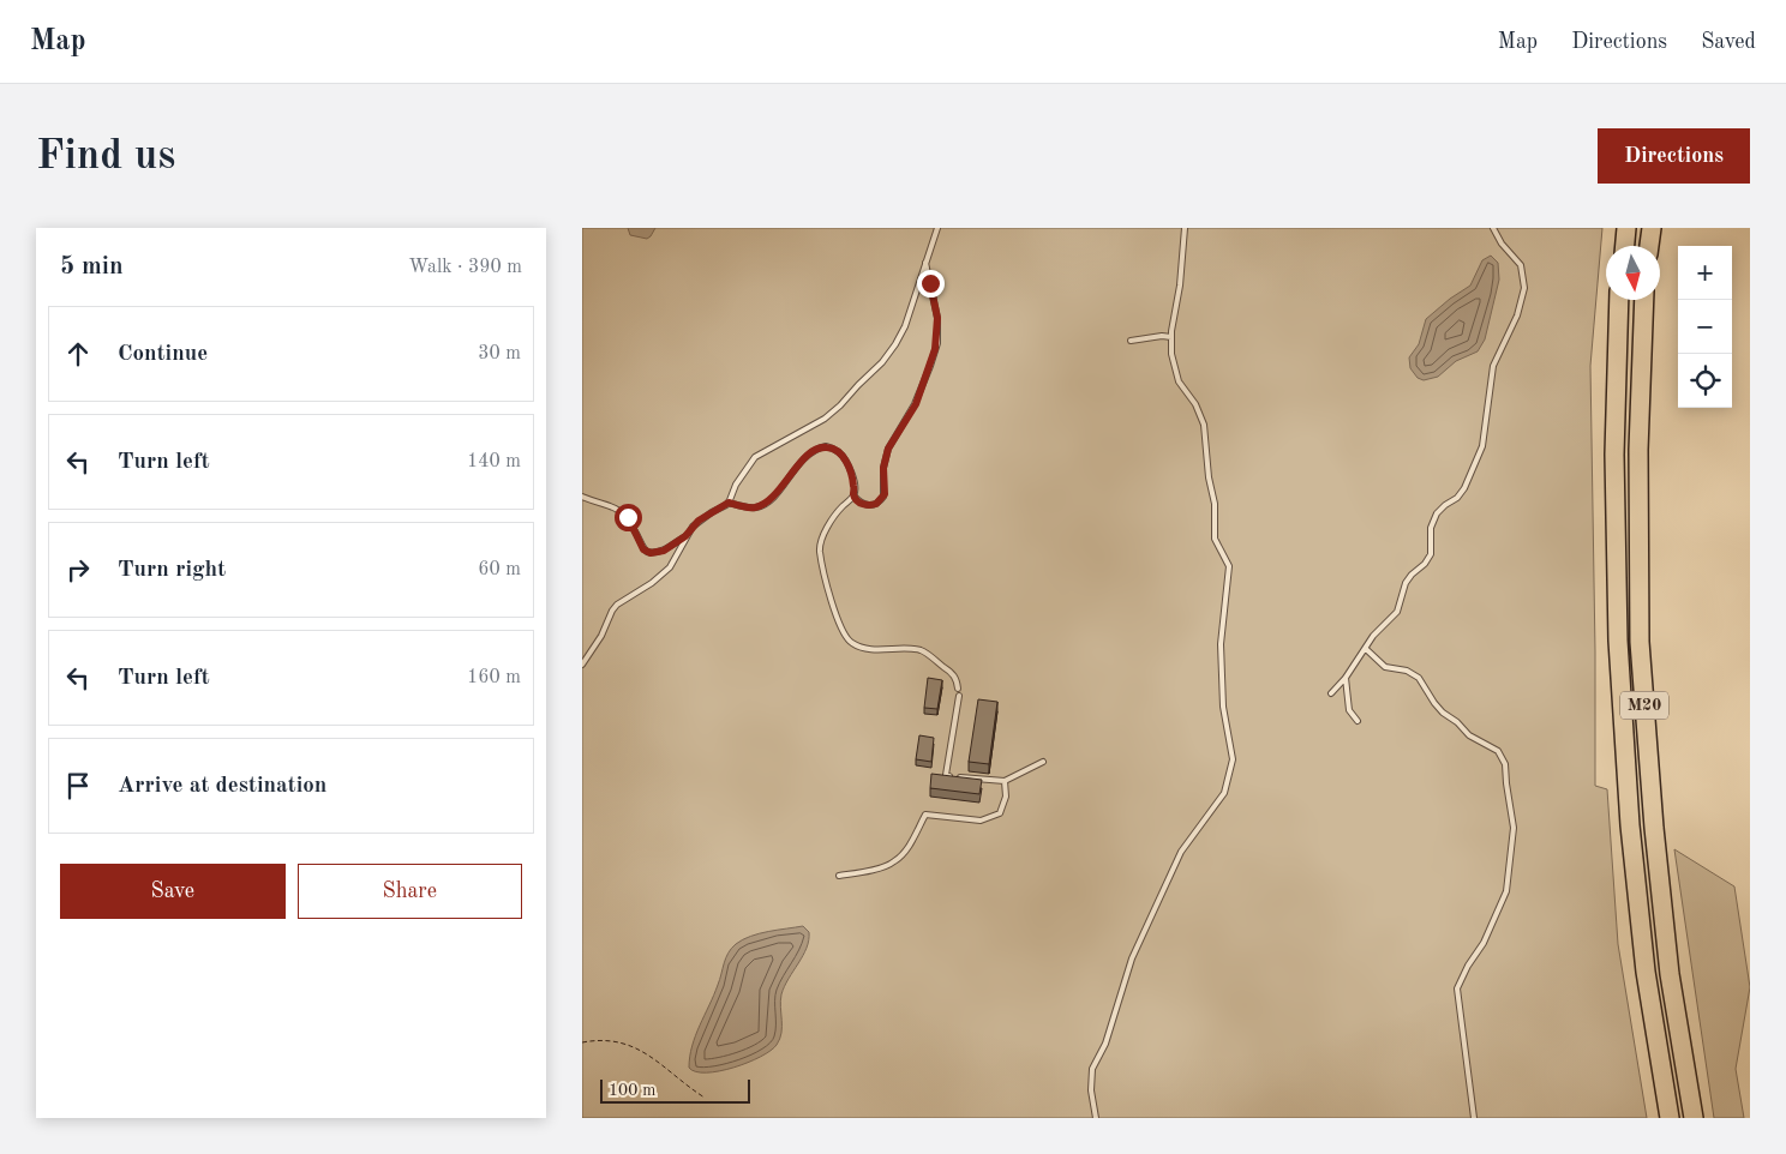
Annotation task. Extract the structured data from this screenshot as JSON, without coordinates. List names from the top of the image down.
{
  "streets": {
    "highway": ["M20"]
  },
  "scale_bar": "100 m",
  "north": "bottom",
  "page": {
    "header": "Map",
    "nav": ["Map", "Directions", "Saved"],
    "buttons": [
      "Directions",
      ["Save", "Share"]
    ],
    "title": "Find us",
    "heading": ["5 min", "Walk · 390 m"],
    "map_buttons": ["+", "−"],
    "list": [
      ["Continue", "30 m"],
      ["Turn left", "140 m"],
      ["Turn right", "60 m"],
      ["Turn left", "160 m"],
      "Arrive at destination"
    ],
    "scale": "100 m"
  }
}
